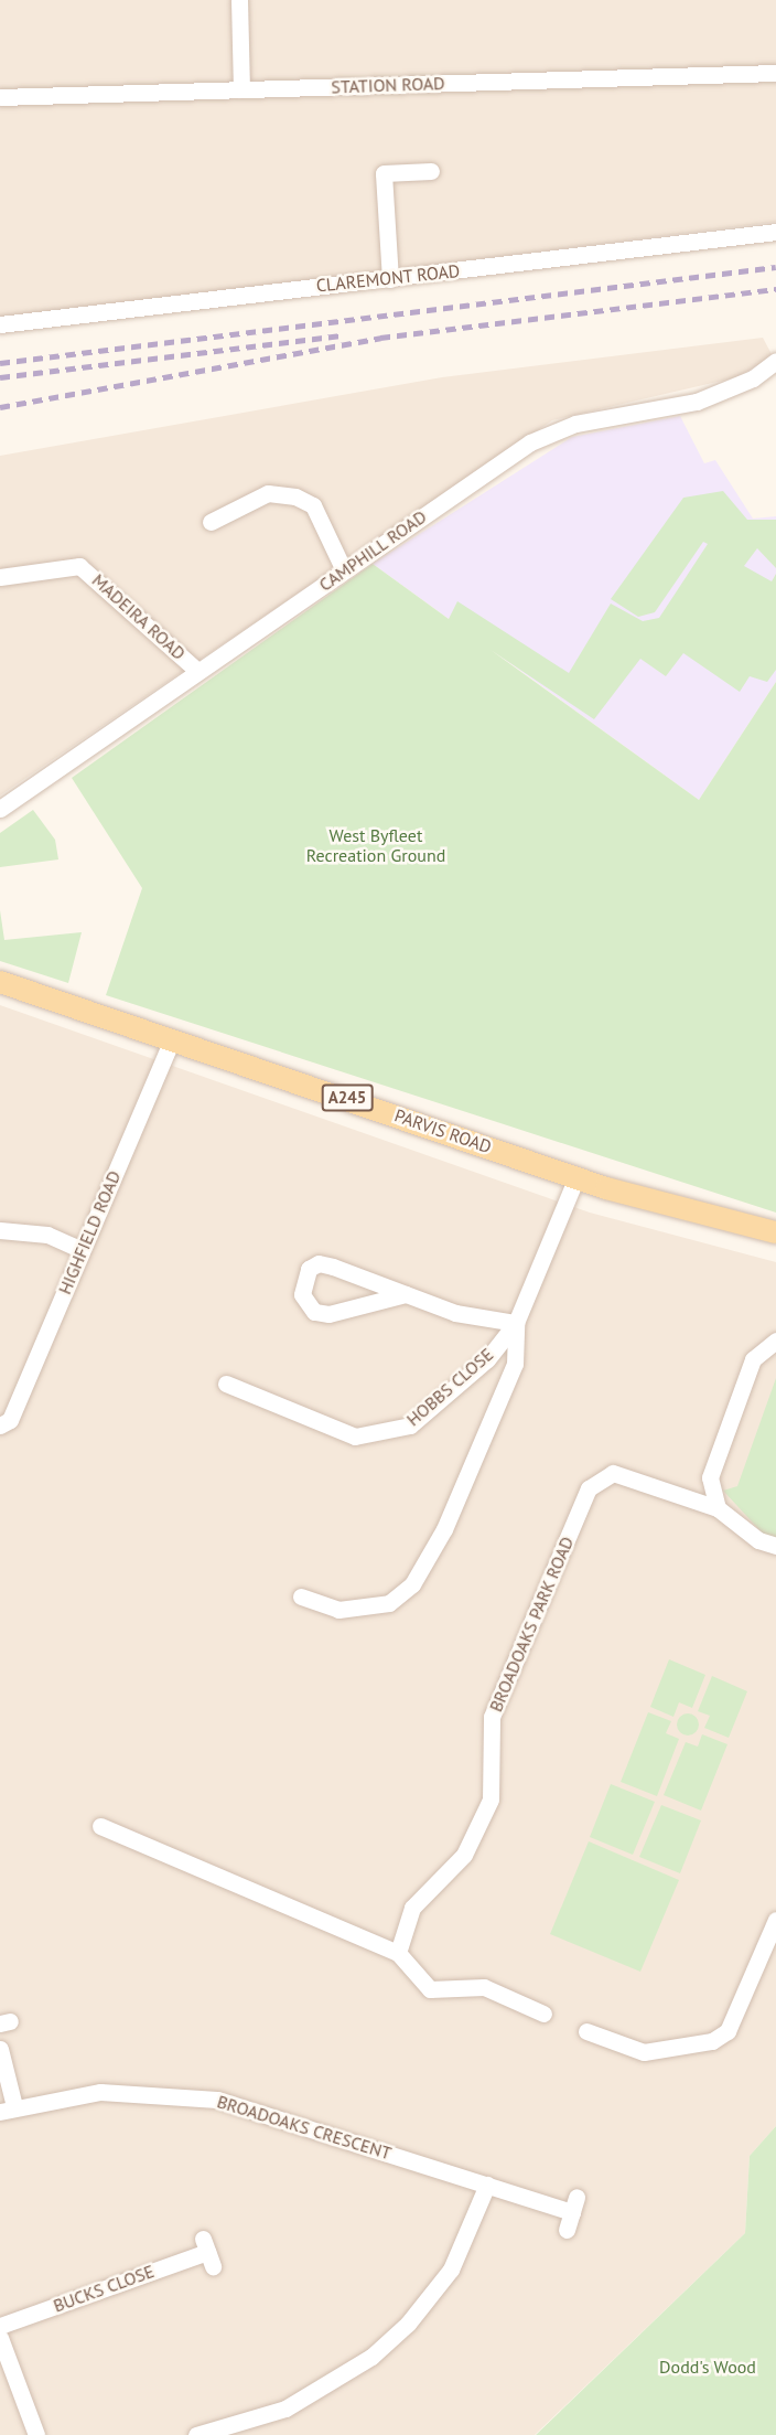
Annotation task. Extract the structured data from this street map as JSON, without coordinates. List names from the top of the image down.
{
  "streets": {
    "main road": ["A245", "PARVIS ROAD"],
    "street": [
      "STATION ROAD",
      "CLAREMONT ROAD",
      "CAMPHILL ROAD",
      "MADEIRA ROAD",
      "HIGHFIELD ROAD",
      "HOBBS CLOSE",
      "BROADOAKS PARK ROAD",
      "BROADOAKS CRESCENT",
      "BUCKS CLOSE"
    ]
  },
  "crossings": [
    ["CAMPHILL ROAD", "MADEIRA ROAD"],
    ["PARVIS ROAD", "HIGHFIELD ROAD"],
    ["PARVIS ROAD", "HOBBS CLOSE"]
  ],
  "parks": ["West Byfleet Recreation Ground", "Dodd's Wood"]
}
